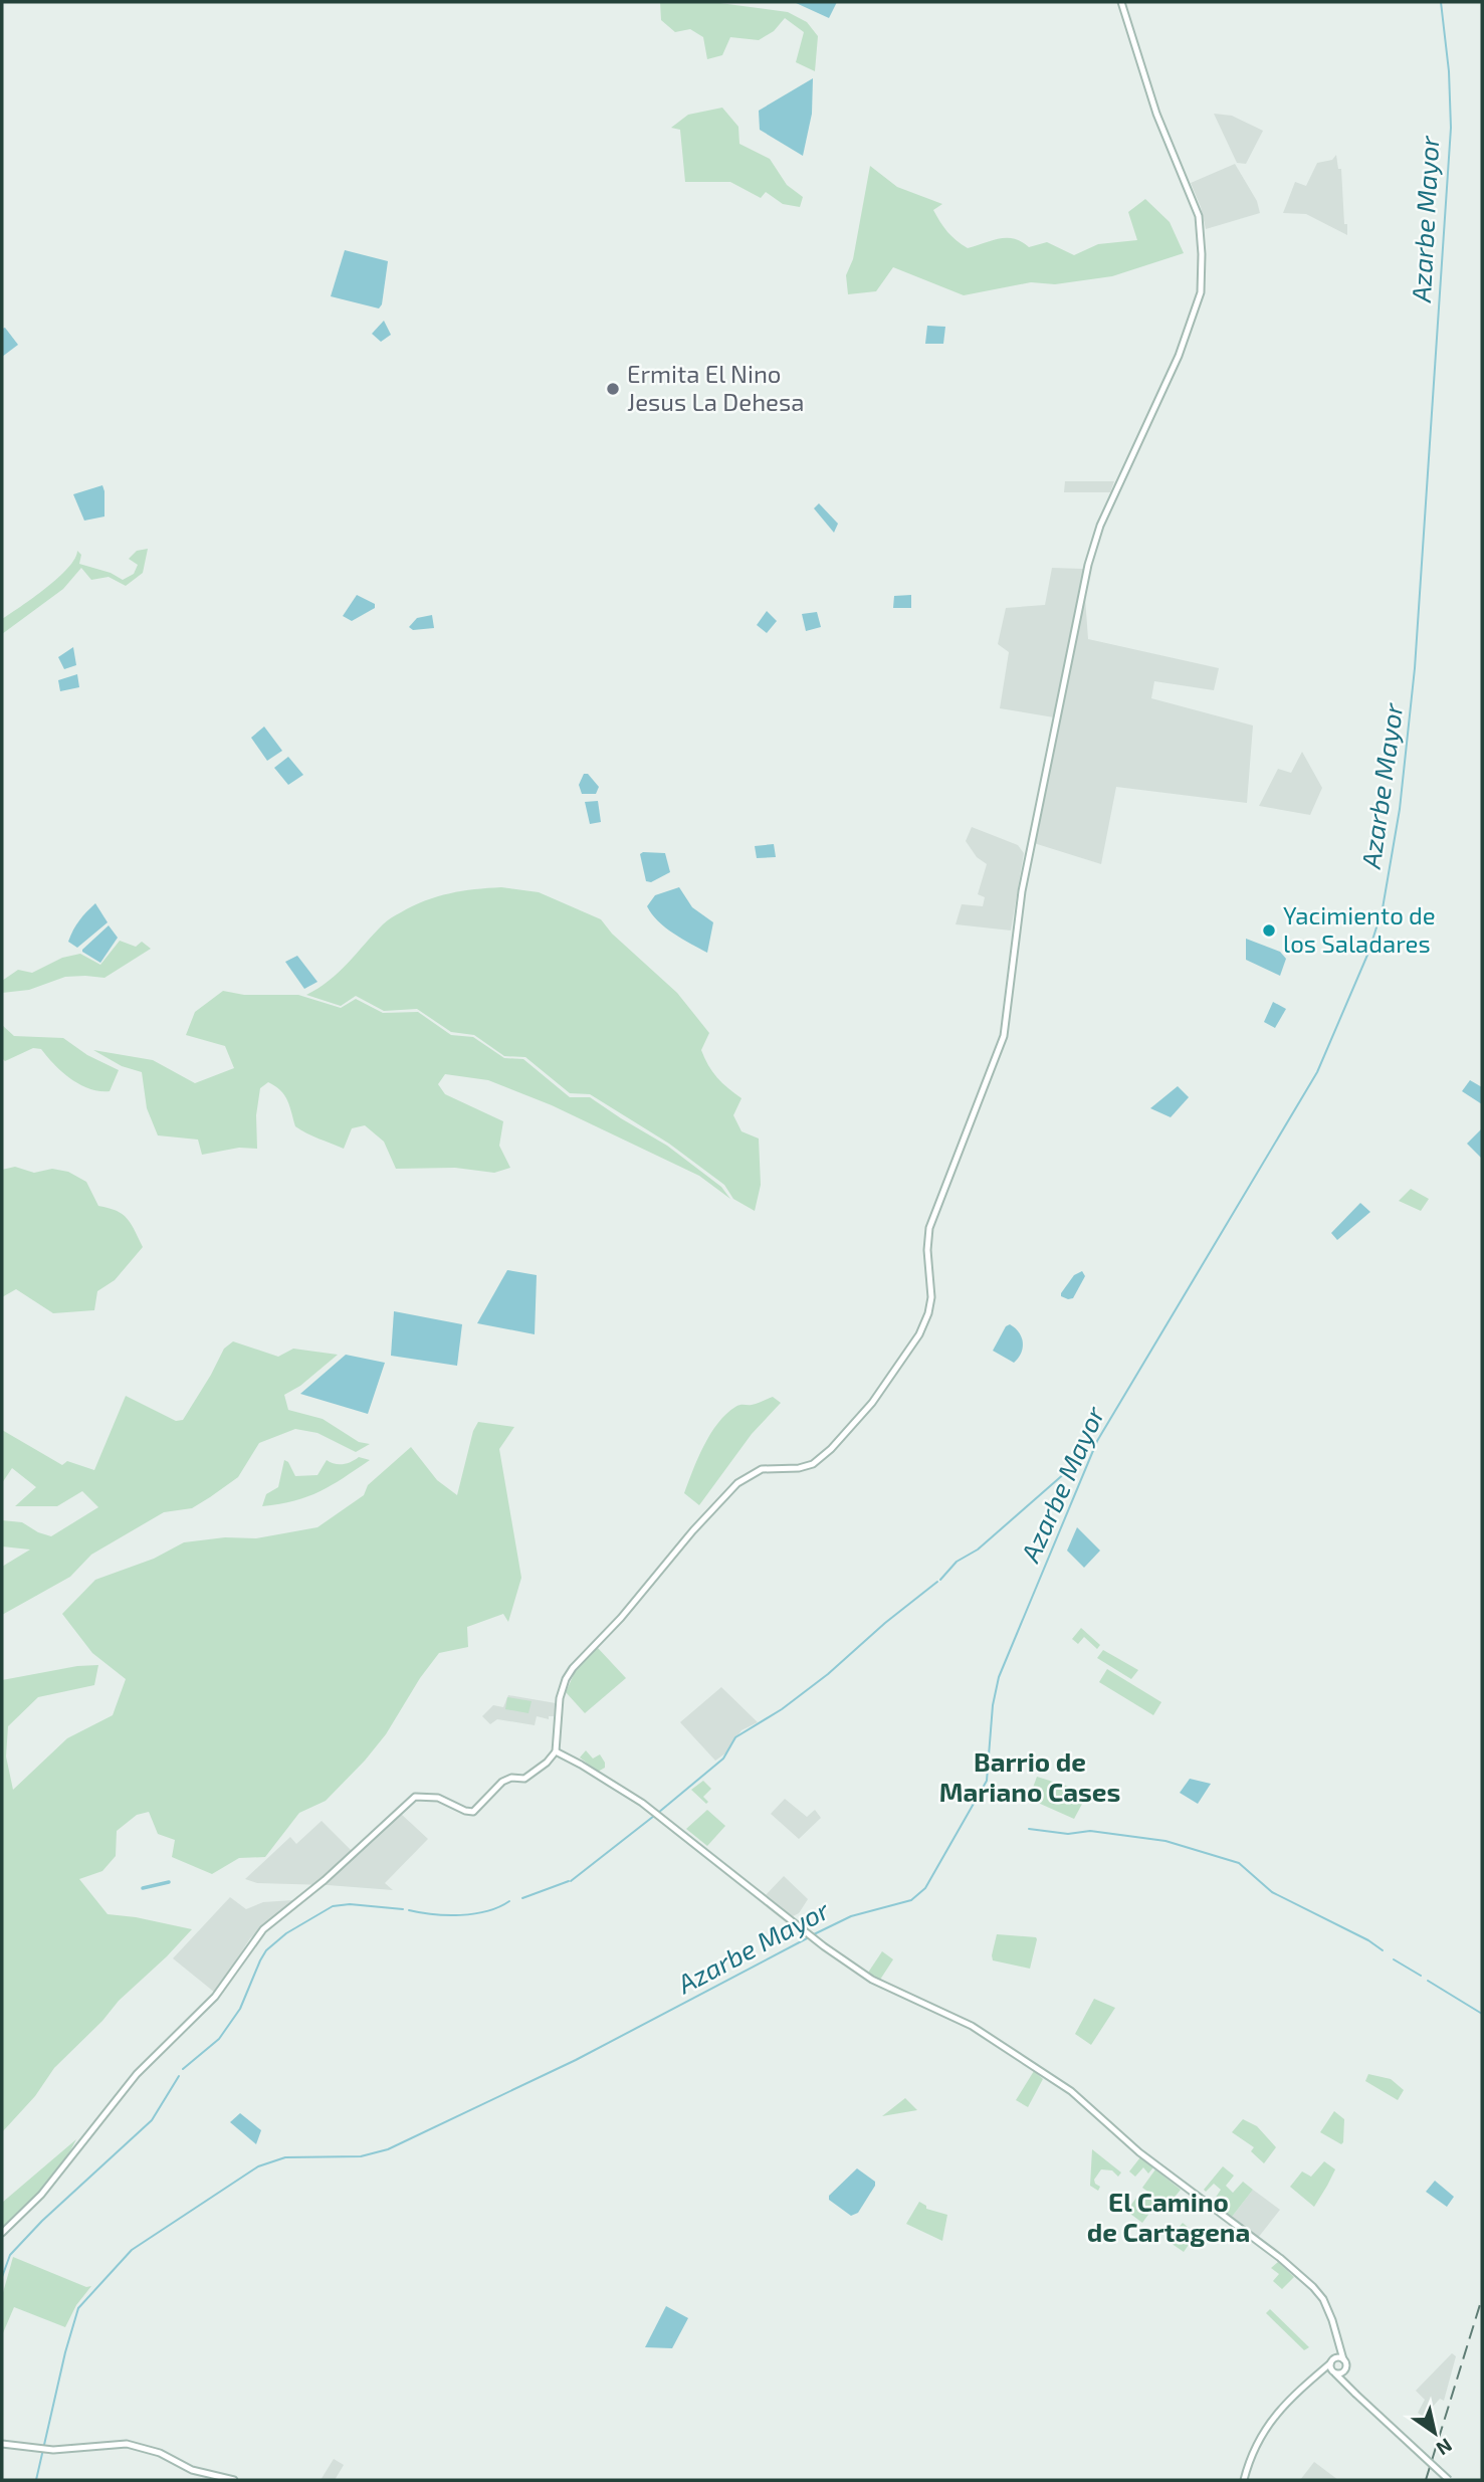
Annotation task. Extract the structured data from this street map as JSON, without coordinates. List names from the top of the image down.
{
  "districts": ["Barrio de Mariano Cases", "El Camino de Cartagena"],
  "water": ["Azarbe Mayor"],
  "places": ["Ermita El Nino Jesus La Dehesa", "Yacimiento de los Saladares"],
  "north": "bottom right"
}
